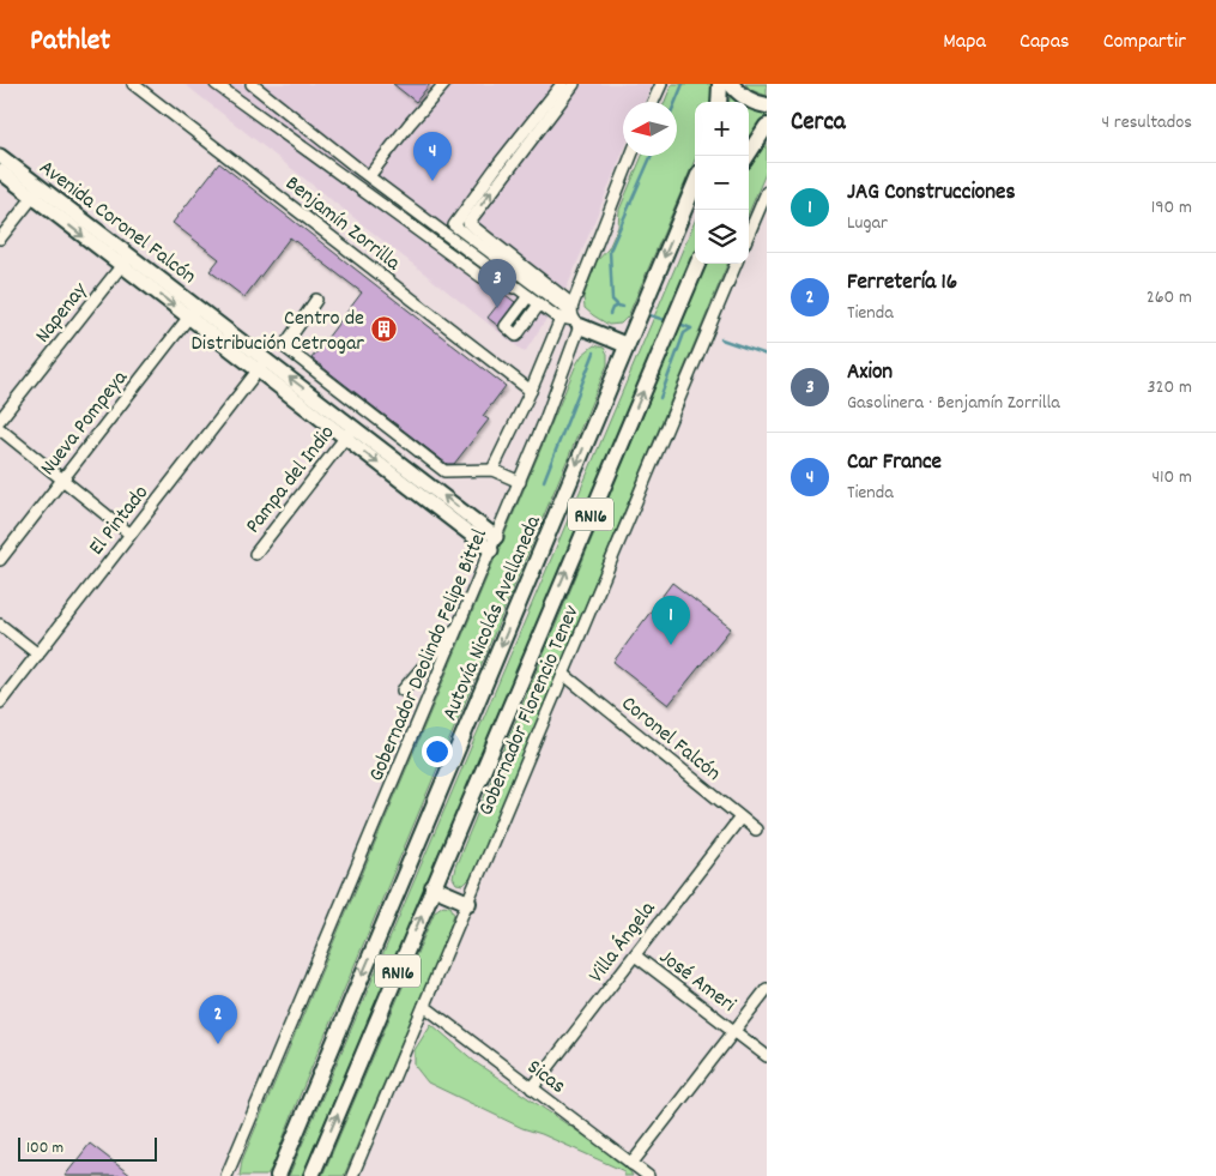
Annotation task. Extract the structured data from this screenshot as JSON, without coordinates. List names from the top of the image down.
{
  "streets": {
    "highway": ["RN16", "Autovía Nicolás Avellaneda"],
    "main road": ["Avenida Coronel Falcón"],
    "street": [
      "Benjamín Zorrilla",
      "Napenay",
      "Nueva Pompeya",
      "Pampa del Indio",
      "El Pintado",
      "Gobernador Deolindo Felipe Bittel",
      "Gobernador Florencio Tenev",
      "Coronel Falcón",
      "Villa Ángela",
      "José Ameri",
      "Sicas"
    ]
  },
  "crossings": [
    ["Avenida Coronel Falcón", "Napenay"],
    ["Avenida Coronel Falcón", "Nueva Pompeya"],
    ["Avenida Coronel Falcón", "Pampa del Indio"],
    ["Avenida Coronel Falcón", "El Pintado"],
    ["Avenida Coronel Falcón", "Gobernador Deolindo Felipe Bittel"],
    ["Gobernador Florencio Tenev", "Coronel Falcón"],
    ["Gobernador Florencio Tenev", "Sicas"],
    ["Coronel Falcón", "Villa Ángela"],
    ["Villa Ángela", "José Ameri"],
    ["Villa Ángela", "Sicas"]
  ],
  "places": {
    "building": ["Centro de Distribución Cetrogar"]
  },
  "scale_bar": "100 m",
  "north": "left",
  "page": {
    "header": "Pathlet",
    "nav": ["Mapa", "Capas", "Compartir"],
    "heading": ["Cerca", "4 resultados"],
    "map_buttons": ["+", "−"],
    "pins": [
      "4",
      "3",
      "1",
      "2"
    ],
    "list": [
      {
        "mark": "1",
        "name": "JAG Construcciones",
        "note": "Lugar",
        "value": "190 m"
      },
      {
        "mark": "2",
        "name": "Ferretería 16",
        "note": "Tienda",
        "value": "260 m"
      },
      {
        "mark": "3",
        "name": "Axion",
        "note": "Gasolinera · Benjamín Zorrilla",
        "value": "320 m"
      },
      {
        "mark": "4",
        "name": "Car France",
        "note": "Tienda",
        "value": "410 m"
      }
    ],
    "scale": "100 m"
  }
}
